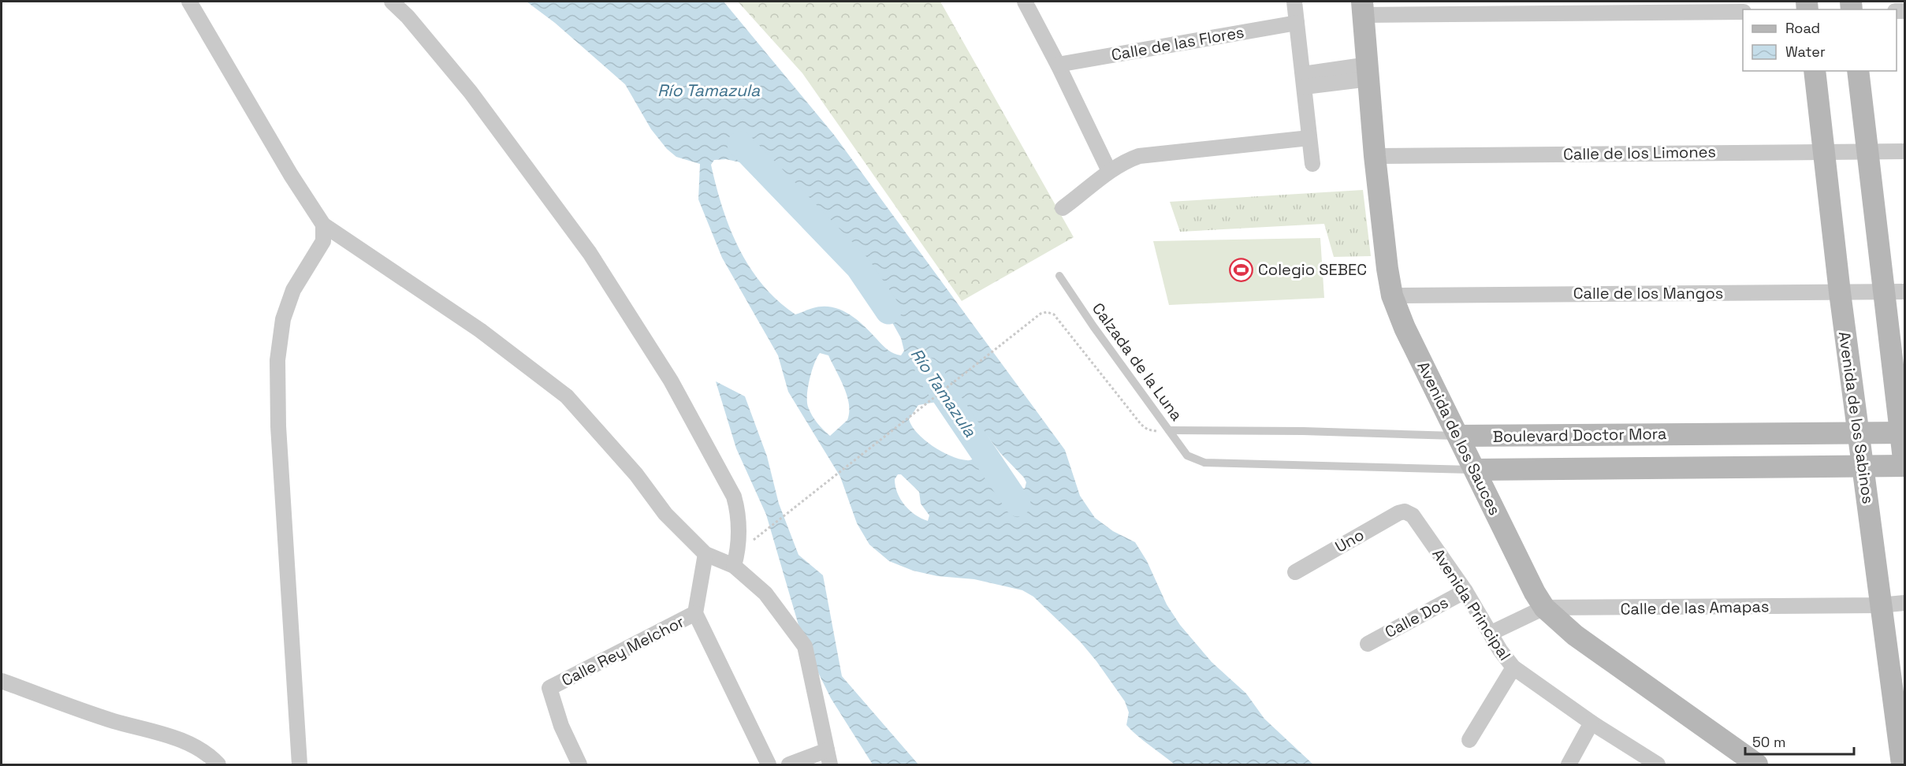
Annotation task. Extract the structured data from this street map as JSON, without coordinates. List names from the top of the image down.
{
  "streets": {
    "street": [
      "Calle de las Flores",
      "Calle de los Limones",
      "Calle de los Mangos",
      "Avenida de los Sabinos",
      "Boulevard Doctor Mora",
      "Avenida de los Sauces",
      "Uno",
      "Avenida Principal",
      "Calle de las Amapas",
      "Calle Dos",
      "Calle Rey Melchor"
    ],
    "lane": ["Calzada de la Luna"]
  },
  "crossings": [
    ["Calle de los Limones", "Avenida de los Sabinos"],
    ["Calle de los Limones", "Avenida de los Sauces"],
    ["Calle de los Mangos", "Avenida de los Sabinos"],
    ["Calle de los Mangos", "Avenida de los Sauces"],
    ["Calzada de la Luna", "Boulevard Doctor Mora"],
    ["Calzada de la Luna", "Avenida de los Sauces"],
    ["Avenida de los Sabinos", "Boulevard Doctor Mora"],
    ["Avenida de los Sabinos", "Calle de las Amapas"],
    ["Boulevard Doctor Mora", "Avenida de los Sauces"],
    ["Avenida de los Sauces", "Calle de las Amapas"],
    ["Uno", "Avenida Principal"],
    ["Avenida Principal", "Calle de las Amapas"],
    ["Avenida Principal", "Calle Dos"]
  ],
  "water": ["Río Tamazula"],
  "places": {
    "sports": ["Colegio SEBEC"]
  },
  "legend": ["Road", "Water"],
  "scale_bar": "50 m"
}
